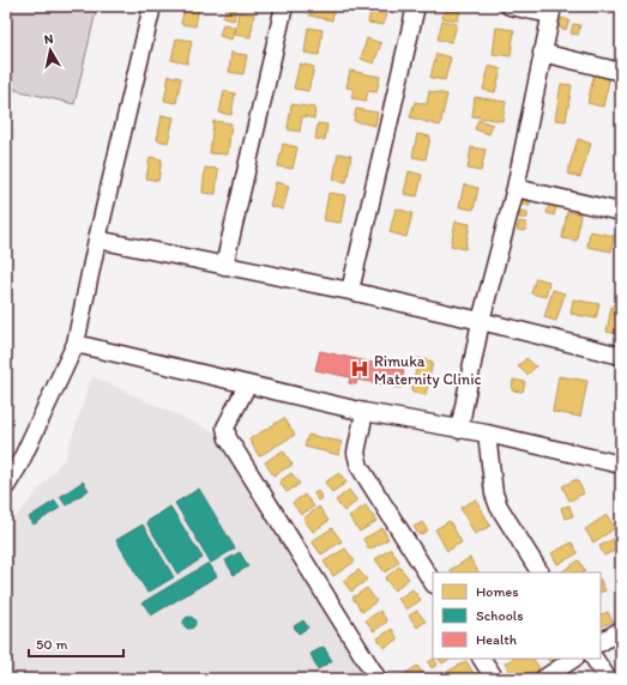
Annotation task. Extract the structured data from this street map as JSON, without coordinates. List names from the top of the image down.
{
  "places": {
    "hospital": ["Rimuka Maternity Clinic"]
  },
  "legend": ["Homes", "Schools", "Health"],
  "scale_bar": "50 m",
  "north": "top"
}
